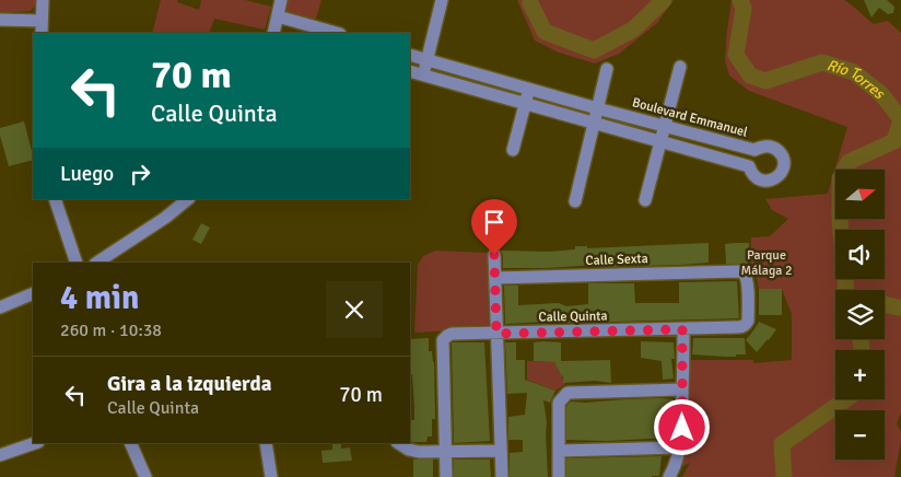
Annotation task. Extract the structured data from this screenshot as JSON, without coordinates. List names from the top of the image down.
{
  "streets": {
    "street": ["Boulevard Emmanuel", "Calle Sexta", "Calle Quinta"]
  },
  "crossings": [
    ["Calle Sexta", "Calle Quinta"]
  ],
  "water": ["Río Torres"],
  "parks": ["Parque Málaga 2"],
  "north": "right",
  "page": {
    "turn": ["70 m", "Calle Quinta"],
    "then": "Luego",
    "map_buttons": ["+", "−"],
    "heading": ["4 min", "260 m · 10:38"],
    "list": [
      {
        "name": "Gira a la izquierda",
        "note": "Calle Quinta",
        "value": "70 m"
      }
    ]
  }
}
